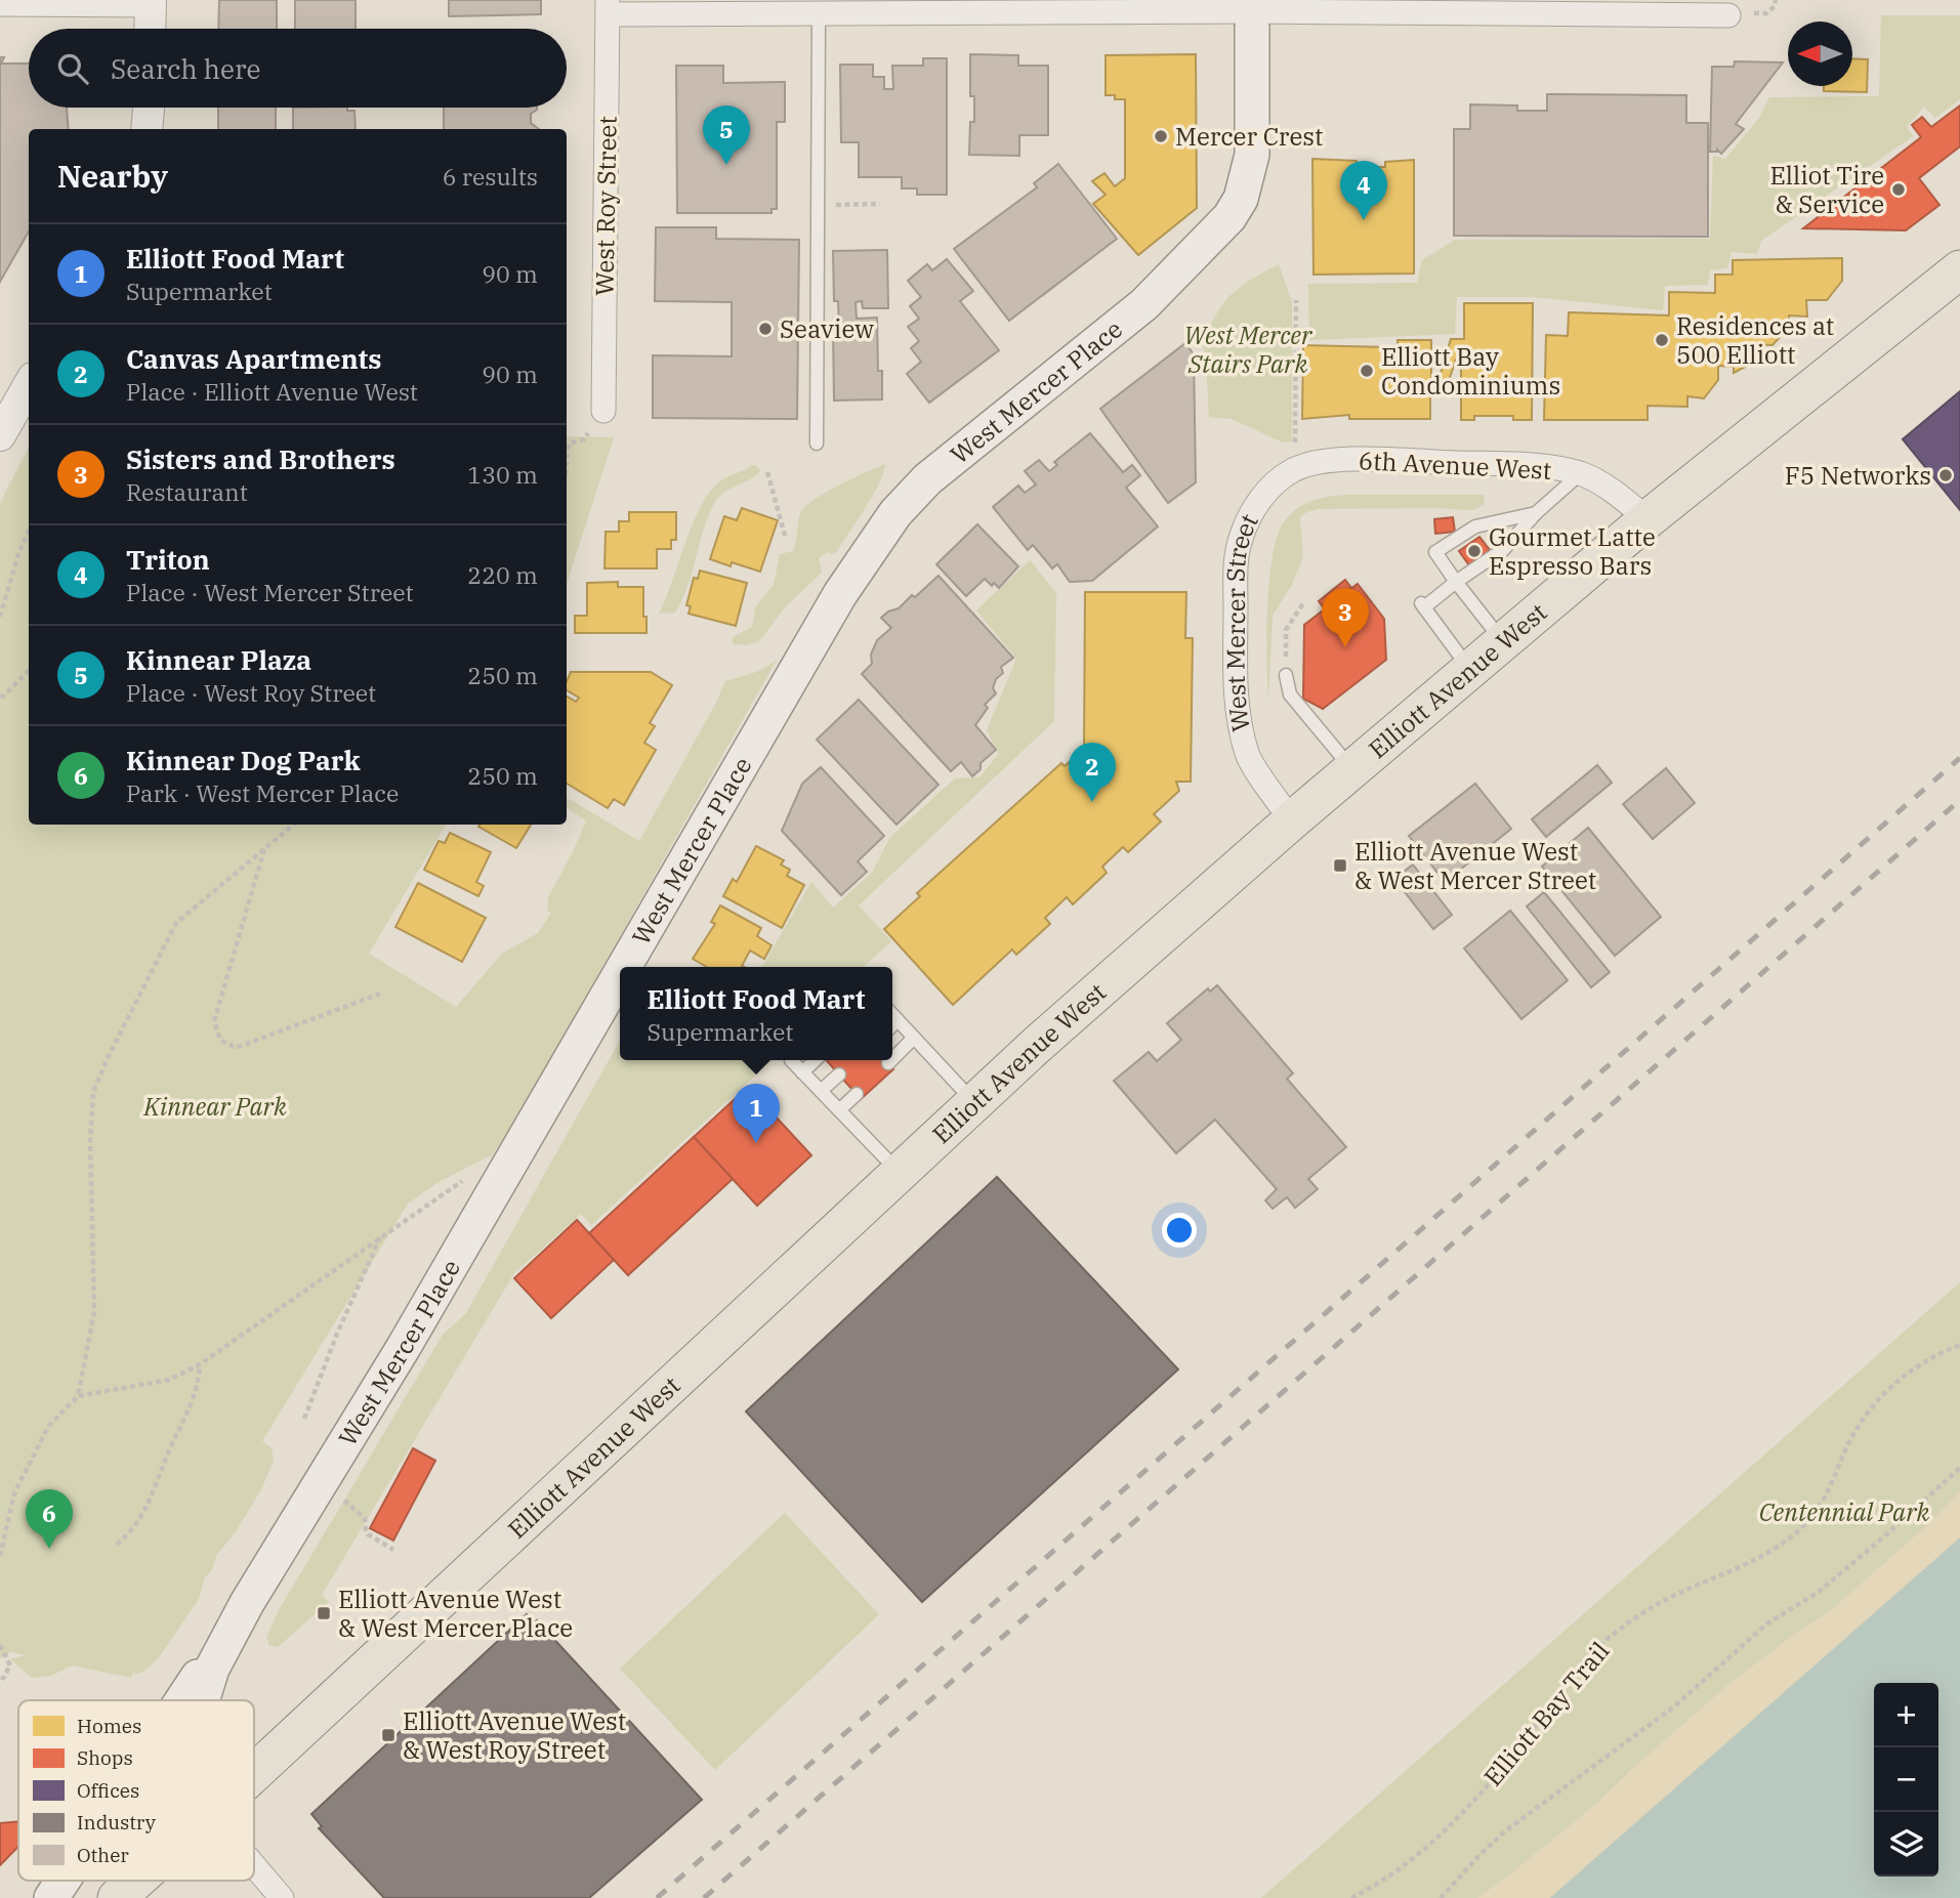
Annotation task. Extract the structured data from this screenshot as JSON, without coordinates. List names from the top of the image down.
{
  "streets": {
    "main road": ["West Mercer Place", "Elliott Avenue West"],
    "street": ["West Roy Street", "6th Avenue West", "West Mercer Street"],
    "path": ["Elliott Bay Trail"]
  },
  "crossings": [
    ["6th Avenue West", "West Mercer Street"],
    ["6th Avenue West", "Elliott Avenue West"],
    ["West Mercer Street", "Elliott Avenue West"]
  ],
  "parks": ["West Mercer Stairs Park", "Kinnear Park", "Centennial Park"],
  "places": {
    "other": [
      "Mercer Crest",
      "Elliot Tire & Service",
      "Seaview",
      "Residences at 500 Elliott",
      "Elliott Bay Condominiums",
      "F5 Networks",
      "Gourmet Latte Espresso Bars"
    ],
    "transit": ["Elliott Avenue West & West Mercer Street", "Elliott Avenue West & West Mercer Place", "Elliott Avenue West & West Roy Street"]
  },
  "legend": [
    "Homes",
    "Shops",
    "Offices",
    "Industry",
    "Other"
  ],
  "north": "left",
  "page": {
    "search": "Search here",
    "pins": [
      "5",
      "4",
      "3",
      "2",
      "1",
      "6"
    ],
    "heading": ["Nearby", "6 results"],
    "list": [
      {
        "mark": "1",
        "name": "Elliott Food Mart",
        "note": "Supermarket",
        "value": "90 m"
      },
      {
        "mark": "2",
        "name": "Canvas Apartments",
        "note": "Place · Elliott Avenue West",
        "value": "90 m"
      },
      {
        "mark": "3",
        "name": "Sisters and Brothers",
        "note": "Restaurant",
        "value": "130 m"
      },
      {
        "mark": "4",
        "name": "Triton",
        "note": "Place · West Mercer Street",
        "value": "220 m"
      },
      {
        "mark": "5",
        "name": "Kinnear Plaza",
        "note": "Place · West Roy Street",
        "value": "250 m"
      },
      {
        "mark": "6",
        "name": "Kinnear Dog Park",
        "note": "Park · West Mercer Place",
        "value": "250 m"
      }
    ],
    "popup": ["Elliott Food Mart", "Supermarket"],
    "map_buttons": ["+", "−"]
  }
}
